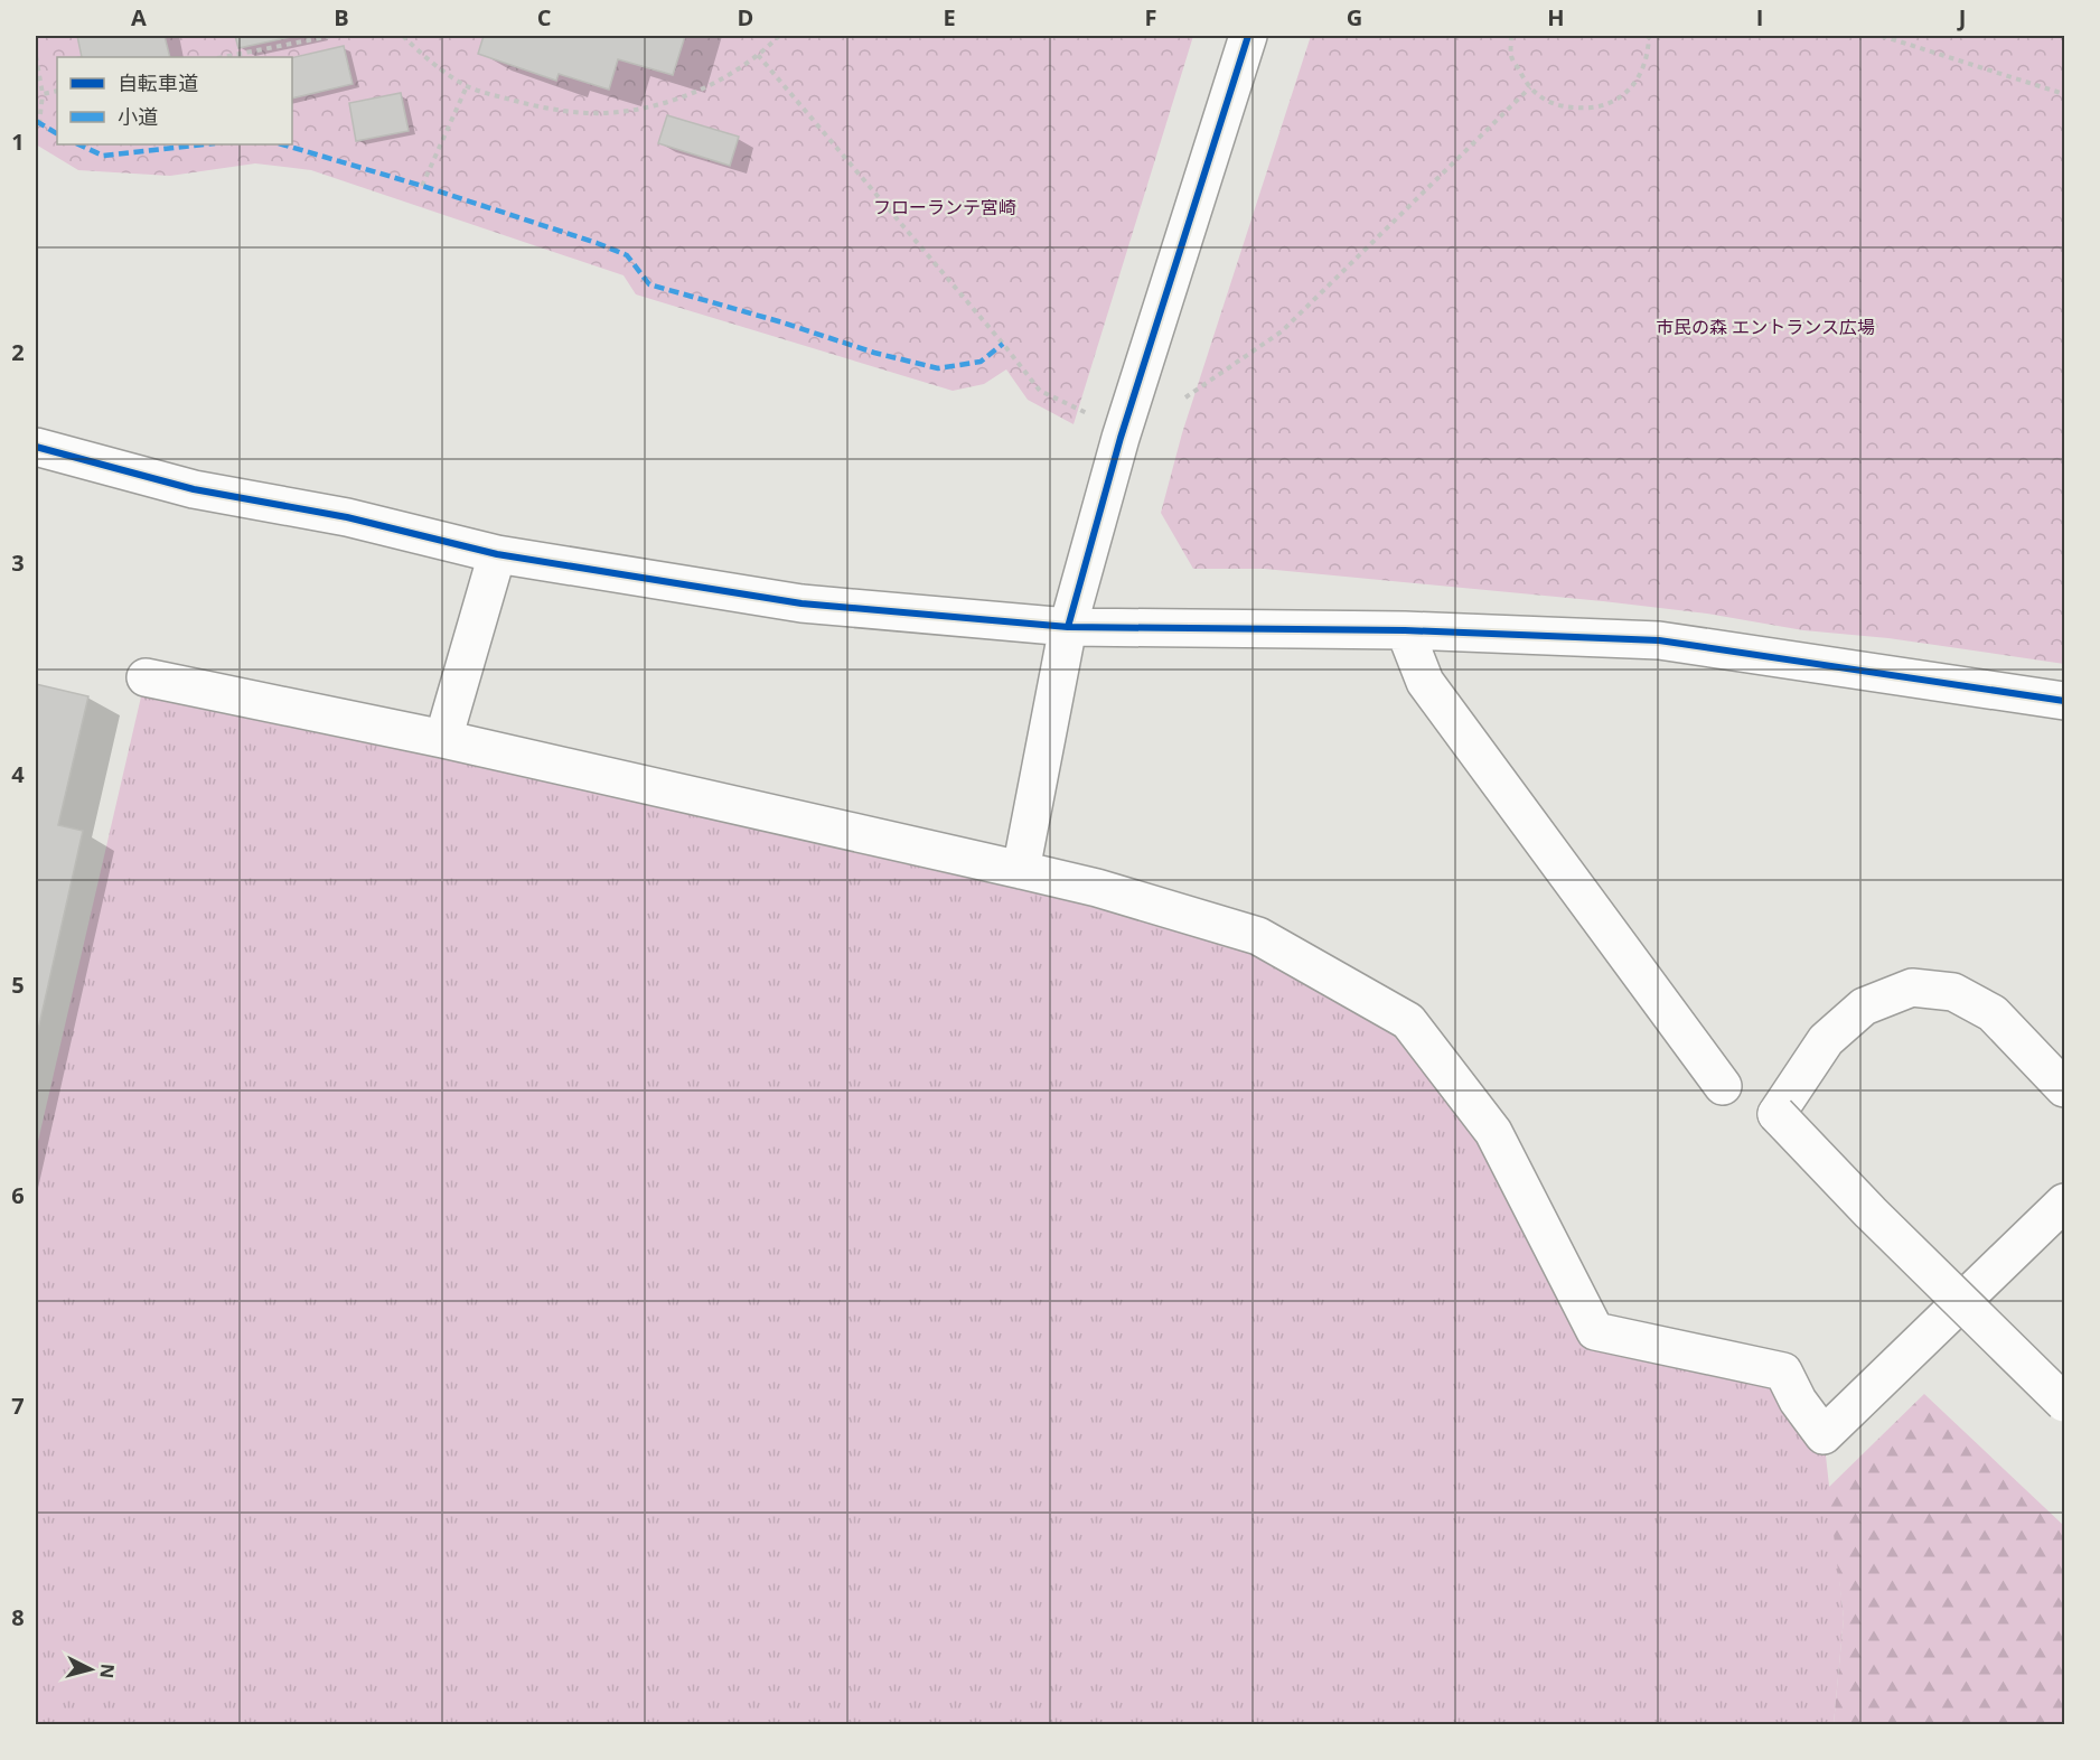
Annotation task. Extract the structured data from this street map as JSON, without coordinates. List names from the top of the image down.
{
  "parks": ["フローランテ宮崎", "市民の森 エントランス広場"],
  "legend": ["自転車道", "小道"],
  "north": "right",
  "grid": {
    "columns": [
      "A",
      "B",
      "C",
      "D",
      "E",
      "F",
      "G",
      "H",
      "I",
      "J"
    ],
    "rows": [
      "1",
      "2",
      "3",
      "4",
      "5",
      "6",
      "7",
      "8"
    ]
  }
}
